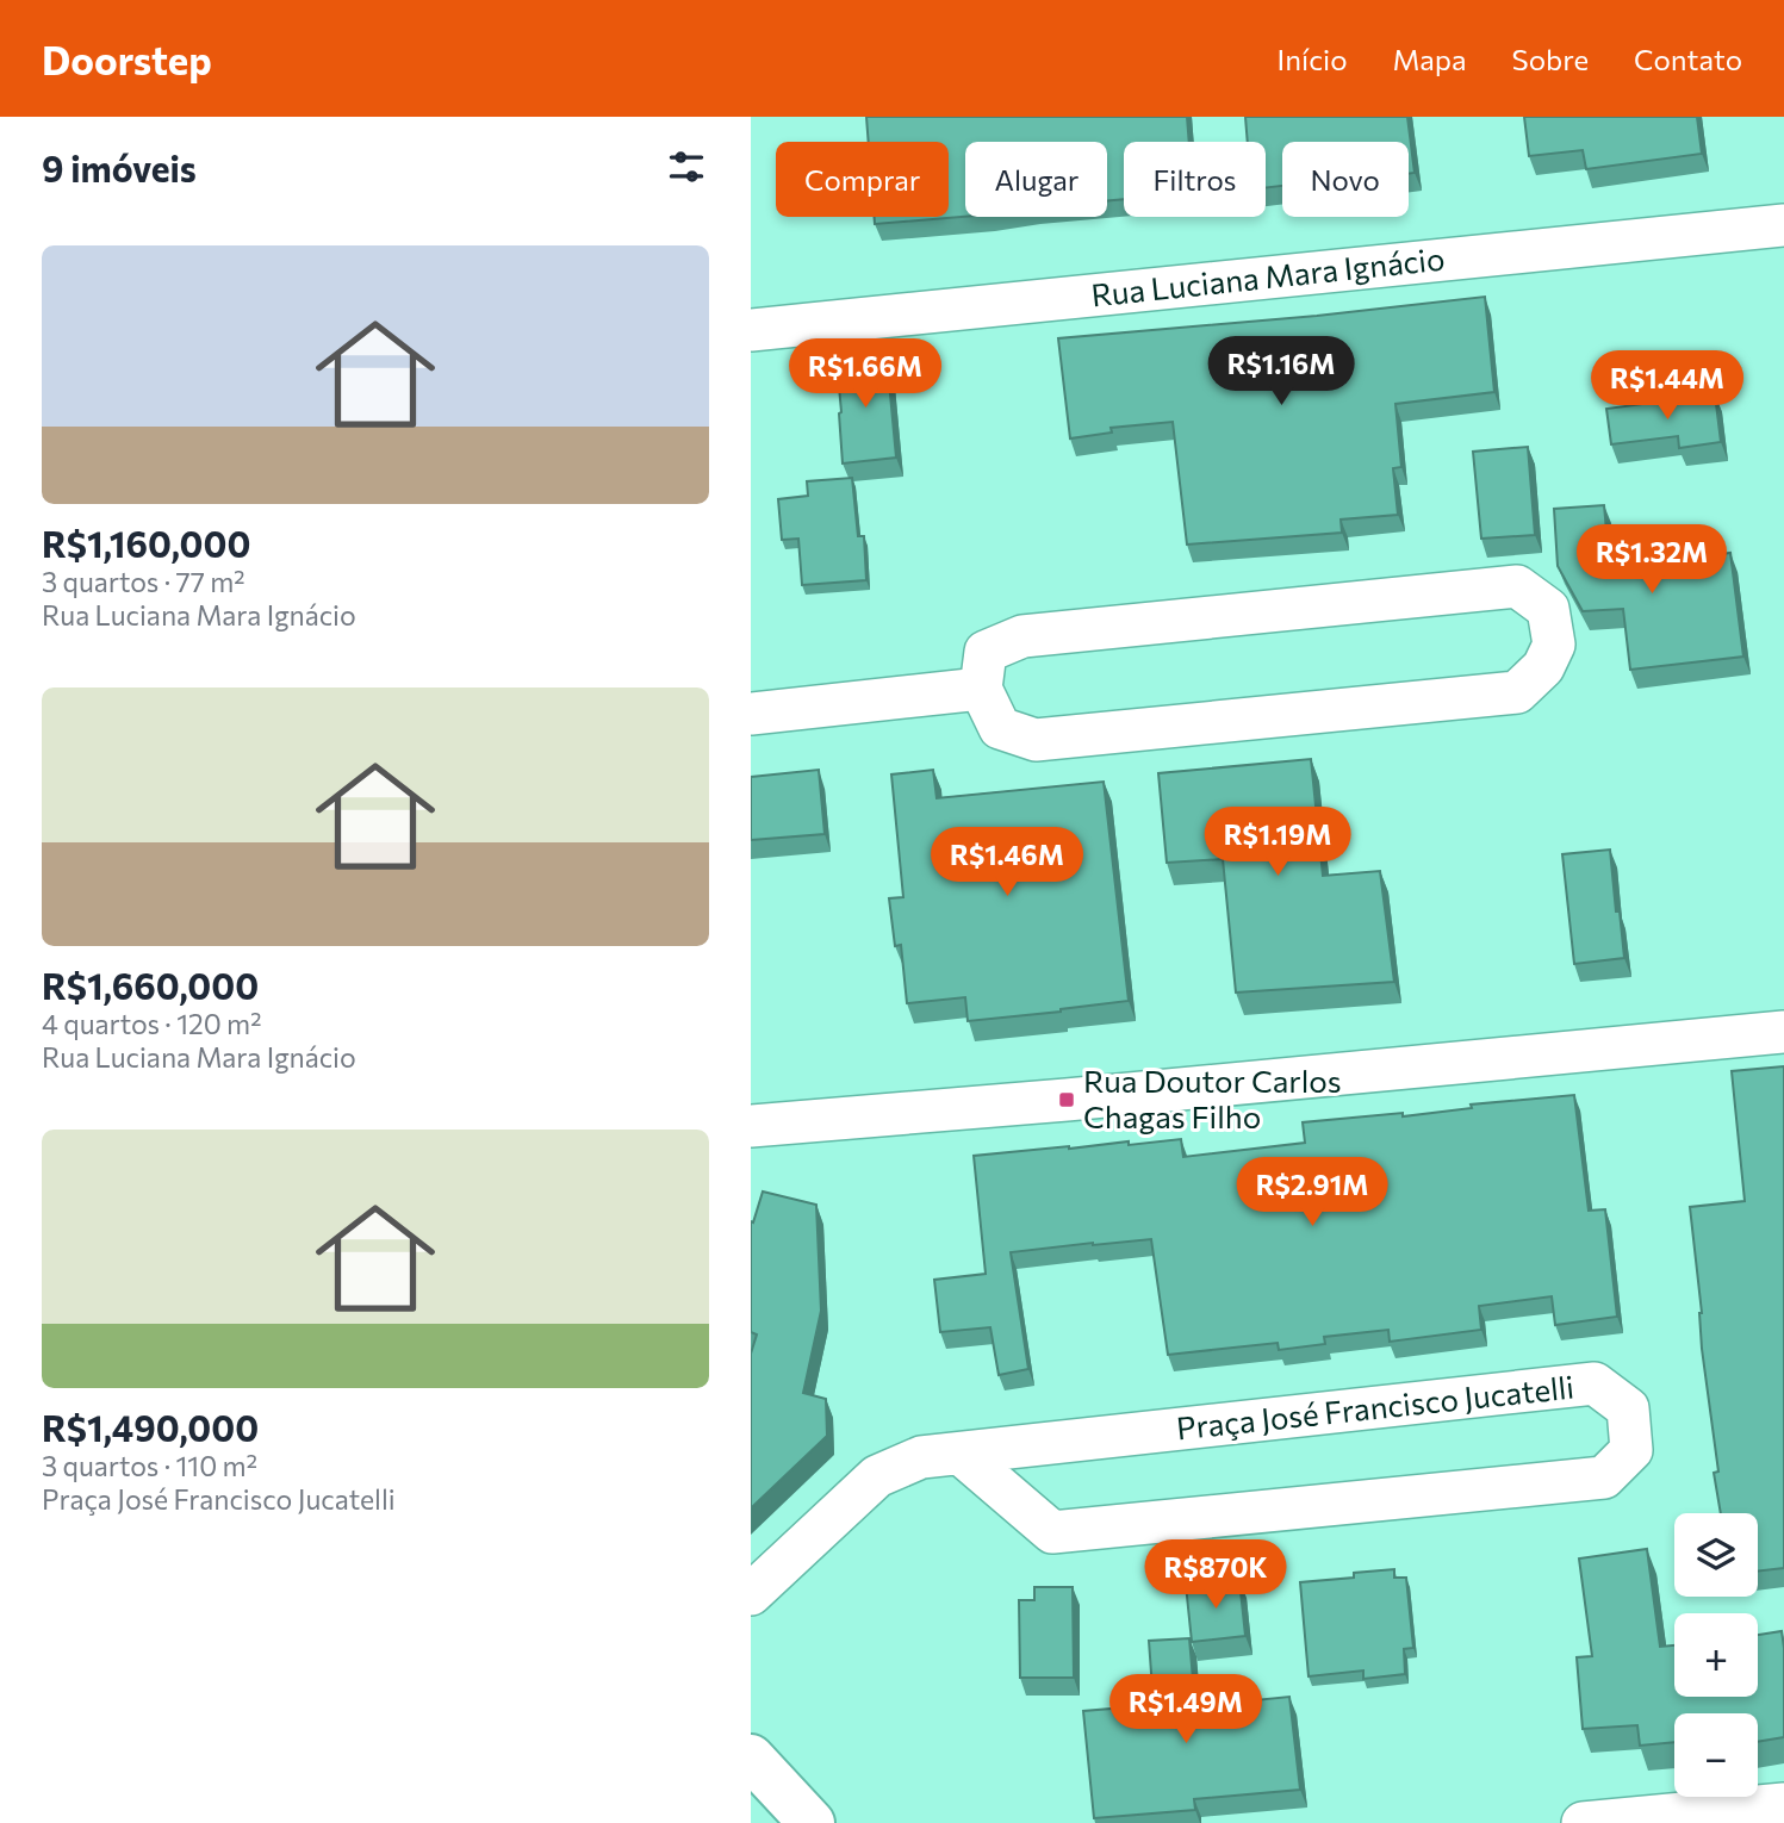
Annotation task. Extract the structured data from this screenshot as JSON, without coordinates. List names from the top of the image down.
{
  "streets": {
    "street": ["Rua Luciana Mara Ignácio", "Praça José Francisco Jucatelli"]
  },
  "places": {
    "transit": ["Rua Doutor Carlos Chagas Filho"]
  },
  "page": {
    "header": "Doorstep",
    "nav": [
      "Início",
      "Mapa",
      "Sobre",
      "Contato"
    ],
    "heading": "9 imóveis",
    "chip": [
      "Comprar",
      "Alugar",
      "Filtros",
      "Novo"
    ],
    "list": [
      {
        "name": "R$1,160,000",
        "note": "3 quartos · 77 m² · Rua Luciana Mara Ignácio"
      },
      {
        "name": "R$1,660,000",
        "note": "4 quartos · 120 m² · Rua Luciana Mara Ignácio"
      },
      {
        "name": "R$1,490,000",
        "note": "3 quartos · 110 m² · Praça José Francisco Jucatelli"
      }
    ],
    "price": [
      "R$1.16M",
      "R$1.66M",
      "R$1.44M",
      "R$1.32M",
      "R$1.19M",
      "R$1.46M",
      "R$2.91M",
      "R$870K",
      "R$1.49M"
    ],
    "map_buttons": ["+", "−"]
  }
}
